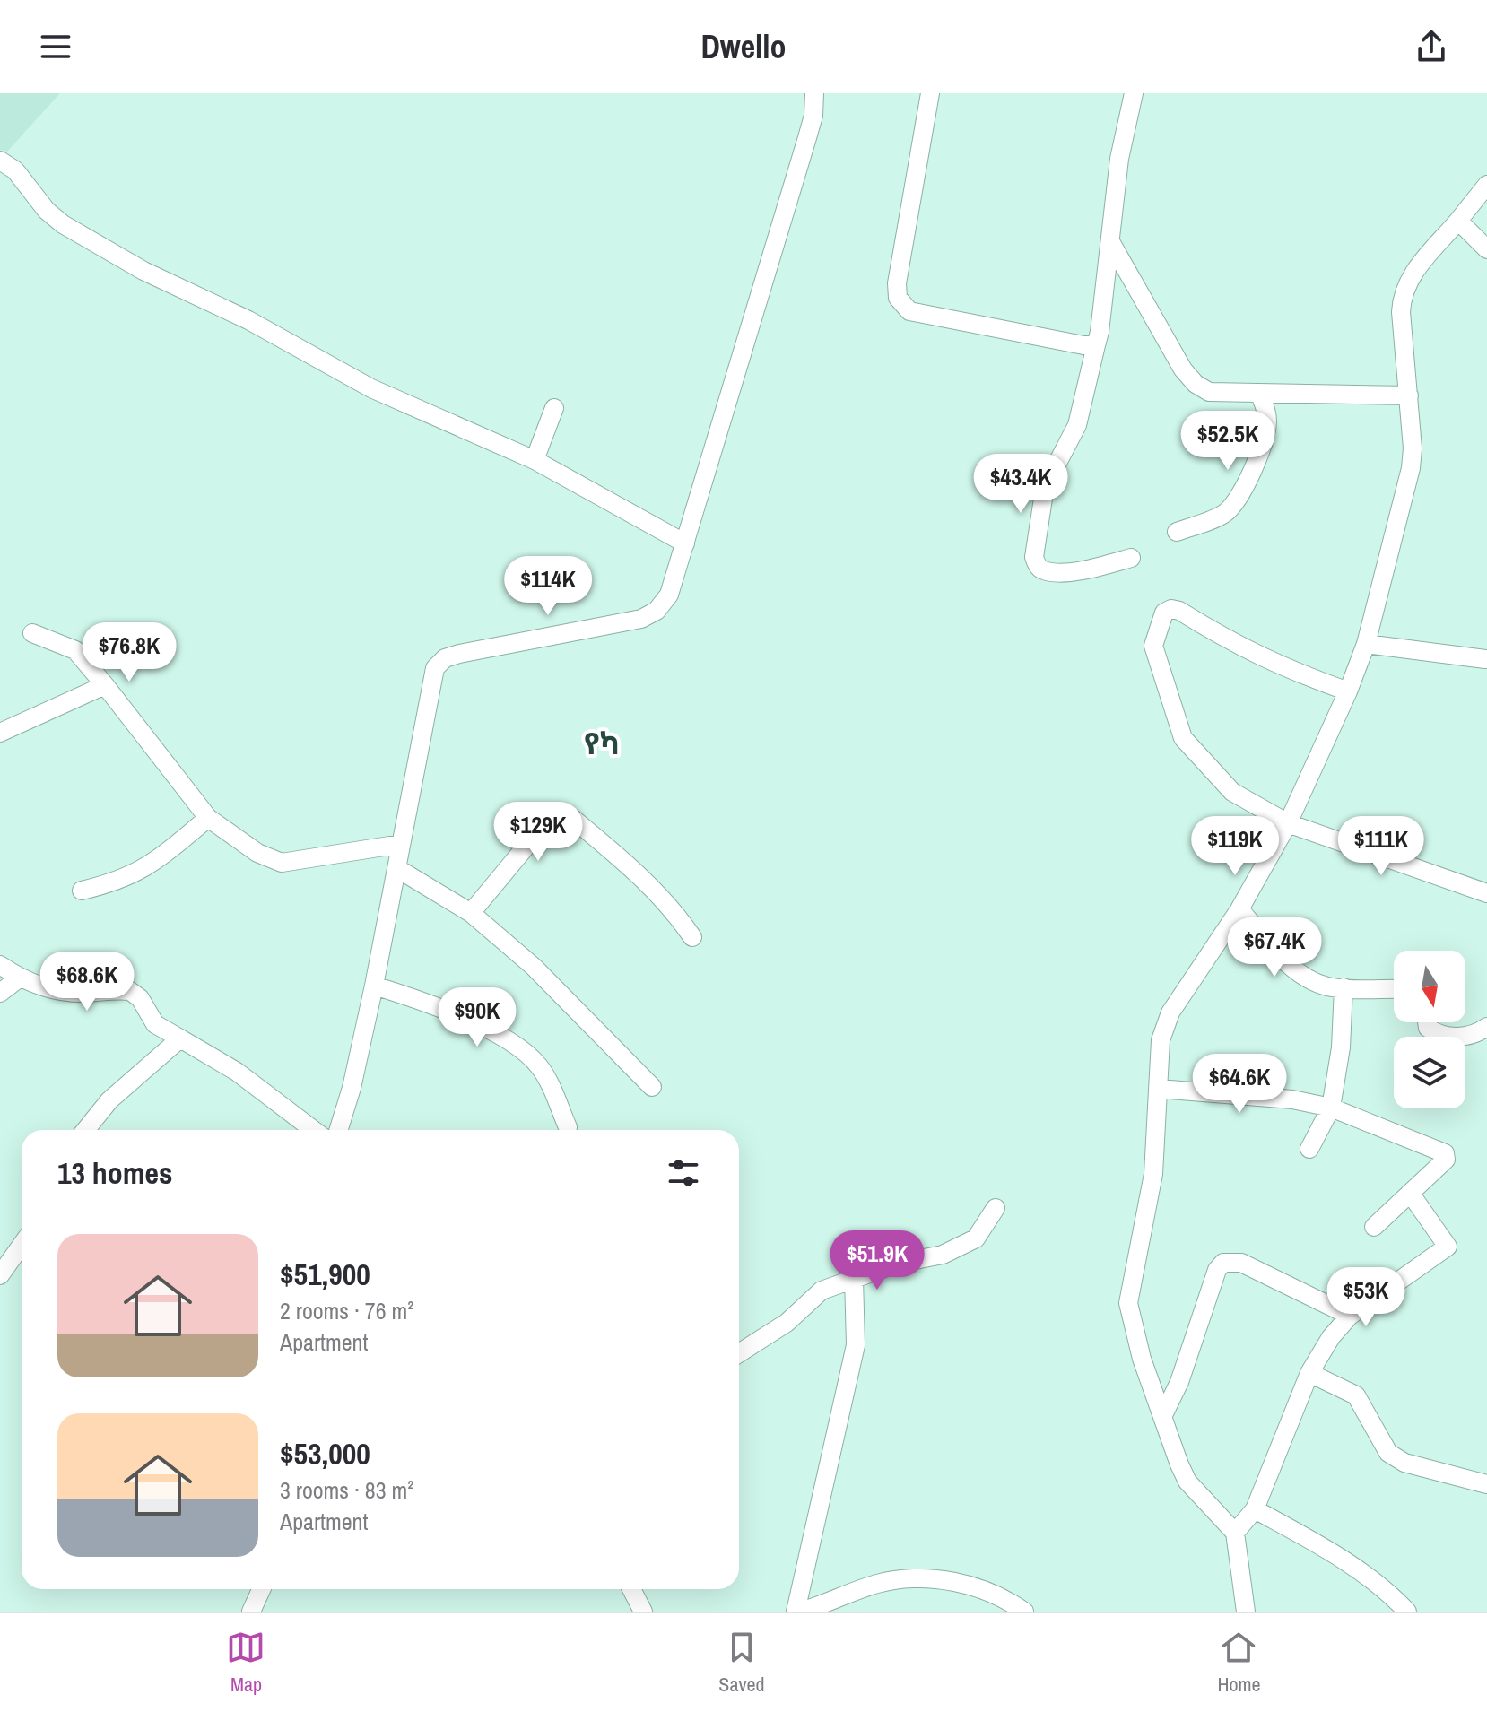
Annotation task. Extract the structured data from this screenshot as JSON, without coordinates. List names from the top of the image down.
{
  "districts": ["የካ"],
  "north": "bottom",
  "page": {
    "header": "Dwello",
    "price": [
      "$52.5K",
      "$43.4K",
      "$114K",
      "$76.8K",
      "$129K",
      "$119K",
      "$111K",
      "$67.4K",
      "$68.6K",
      "$90K",
      "$64.6K",
      "$51.9K",
      "$53K"
    ],
    "heading": "13 homes",
    "list": [
      {
        "name": "$51,900",
        "note": "2 rooms · 76 m² · Apartment"
      },
      {
        "name": "$53,000",
        "note": "3 rooms · 83 m² · Apartment"
      }
    ],
    "tabs": ["Map", "Saved", "Home"]
  }
}
